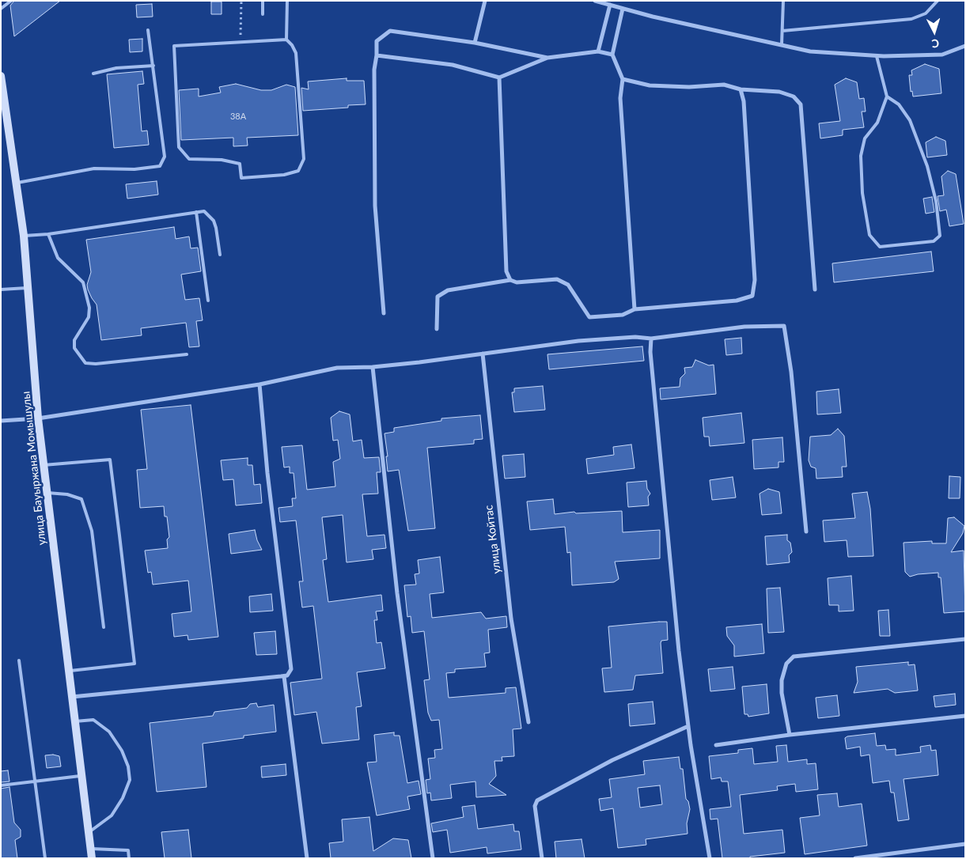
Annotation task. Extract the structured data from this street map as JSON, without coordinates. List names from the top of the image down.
{
  "streets": {
    "street": ["улица Бауыржана Момышулы", "улица Койтас"]
  },
  "house_numbers": ["38А"],
  "north": "bottom"
}
